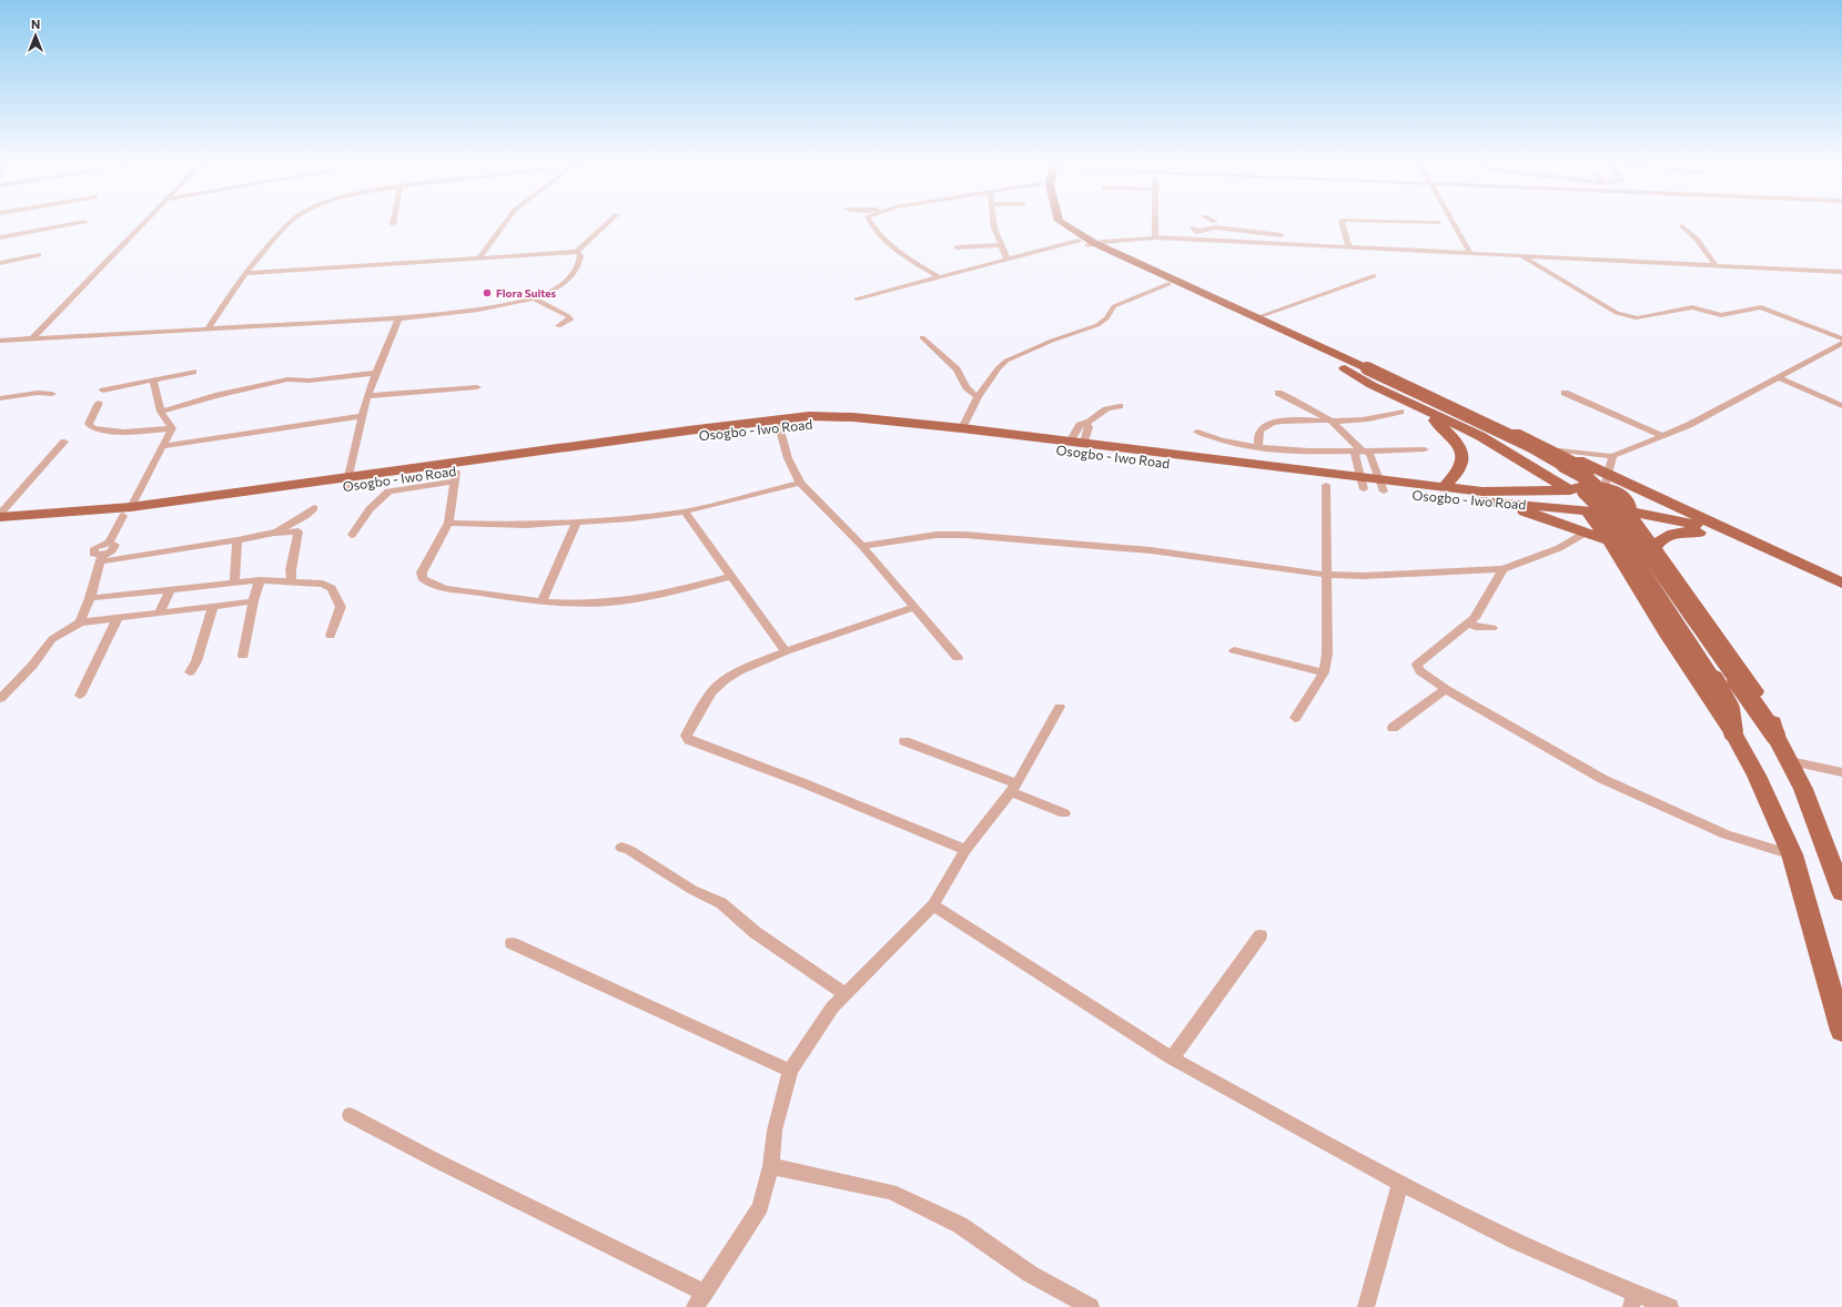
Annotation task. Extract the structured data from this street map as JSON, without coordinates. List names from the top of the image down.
{
  "streets": {
    "main road": ["Osogbo - Iwo Road"]
  },
  "places": ["Flora Suites"],
  "north": "top"
}
